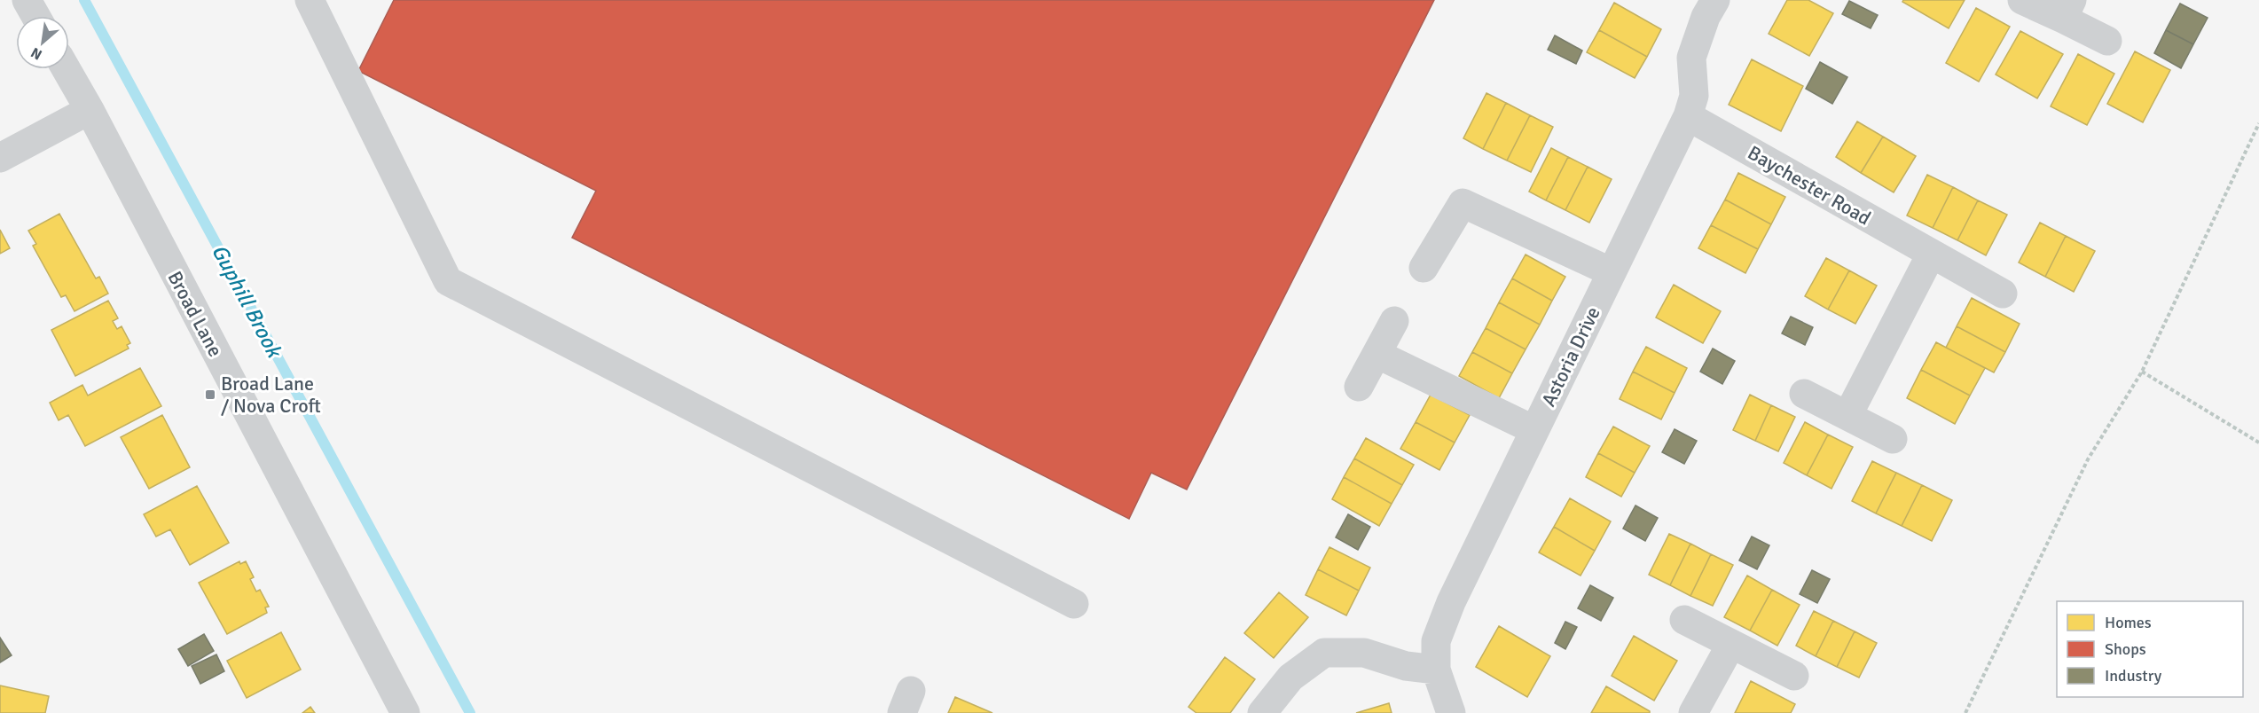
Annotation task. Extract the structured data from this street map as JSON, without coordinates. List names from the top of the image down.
{
  "streets": {
    "street": ["Baychester Road", "Broad Lane", "Astoria Drive"]
  },
  "crossings": [
    ["Baychester Road", "Astoria Drive"]
  ],
  "water": ["Guphill Brook"],
  "places": {
    "transit": ["Broad Lane / Nova Croft"]
  },
  "legend": ["Homes", "Shops", "Industry"],
  "north": "bottom left"
}
